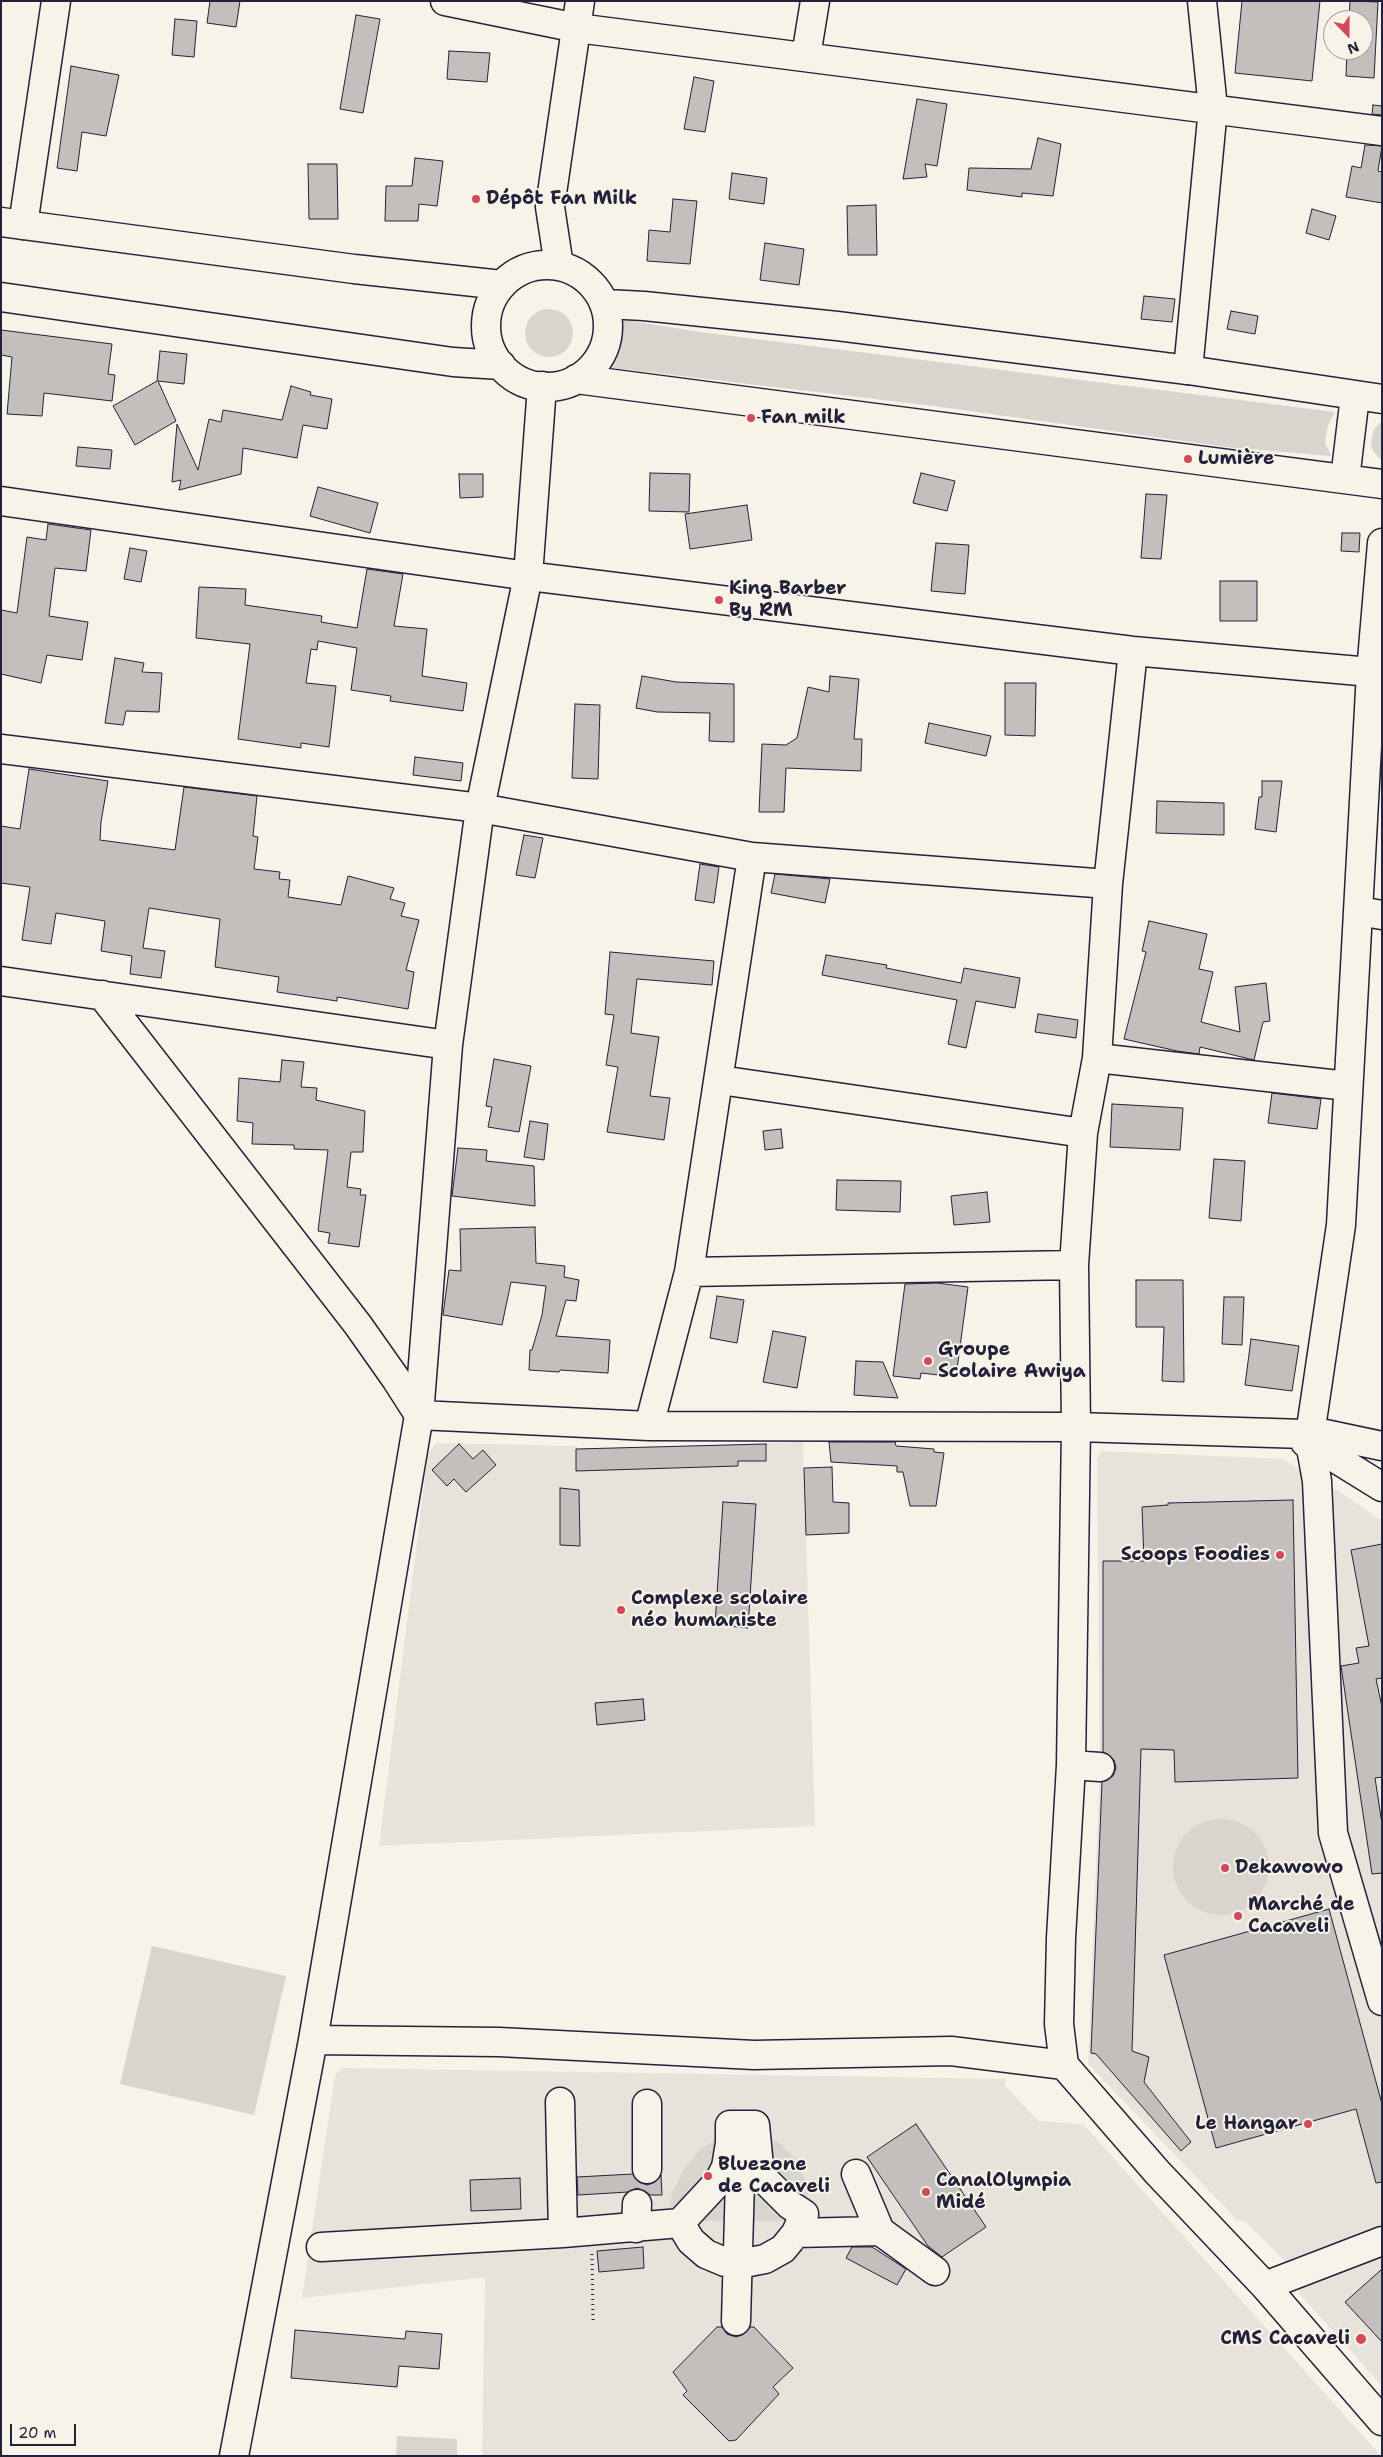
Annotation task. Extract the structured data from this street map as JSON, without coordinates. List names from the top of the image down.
{
  "places": [
    "Dépôt Fan Milk",
    "Fan milk",
    "Lumière",
    "King Barber By RM",
    "Groupe Scolaire Awiya",
    "Scoops Foodies",
    "Complexe scolaire néo humaniste",
    "Dekawowo",
    "Marché de Cacaveli",
    "Le Hangar",
    "Bluezone de Cacaveli",
    "CanalOlympia Midé",
    "CMS Cacaveli"
  ],
  "scale_bar": "20 m",
  "north": "bottom"
}
